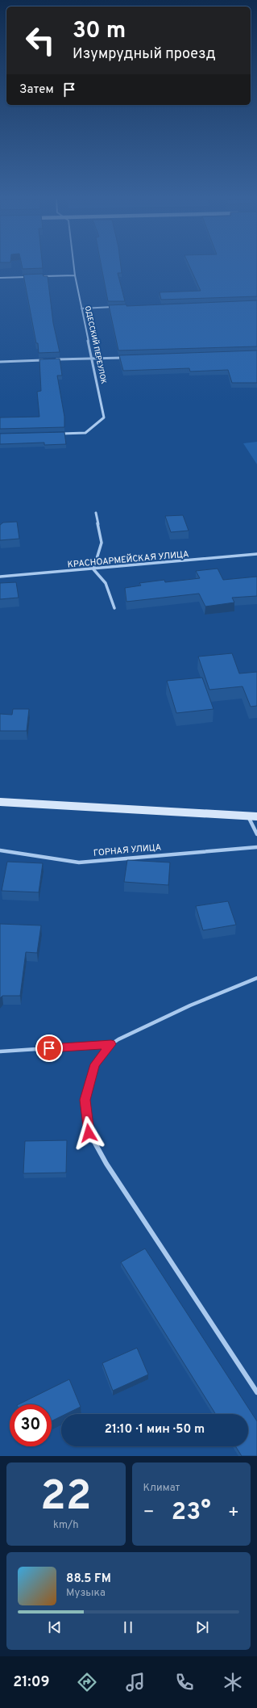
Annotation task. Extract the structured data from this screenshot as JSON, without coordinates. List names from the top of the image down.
{
  "streets": {
    "street": ["ОДЕССКИЙ ПЕРЕУЛОК", "КРАСНОАРМЕЙСКАЯ УЛИЦА", "ГОРНАЯ УЛИЦА"]
  },
  "page": {
    "turn": ["30 m", "Изумрудный проезд"],
    "then": "Затем",
    "limit": "30",
    "trip": "21:10 · 1 мин · 50 m",
    "tile": [
      ["22", "km/h"],
      "Климат"
    ],
    "heat": ["−", "23°", "+"],
    "song": ["88.5 FM", "Музыка"],
    "tabs": "21:09"
  }
}
